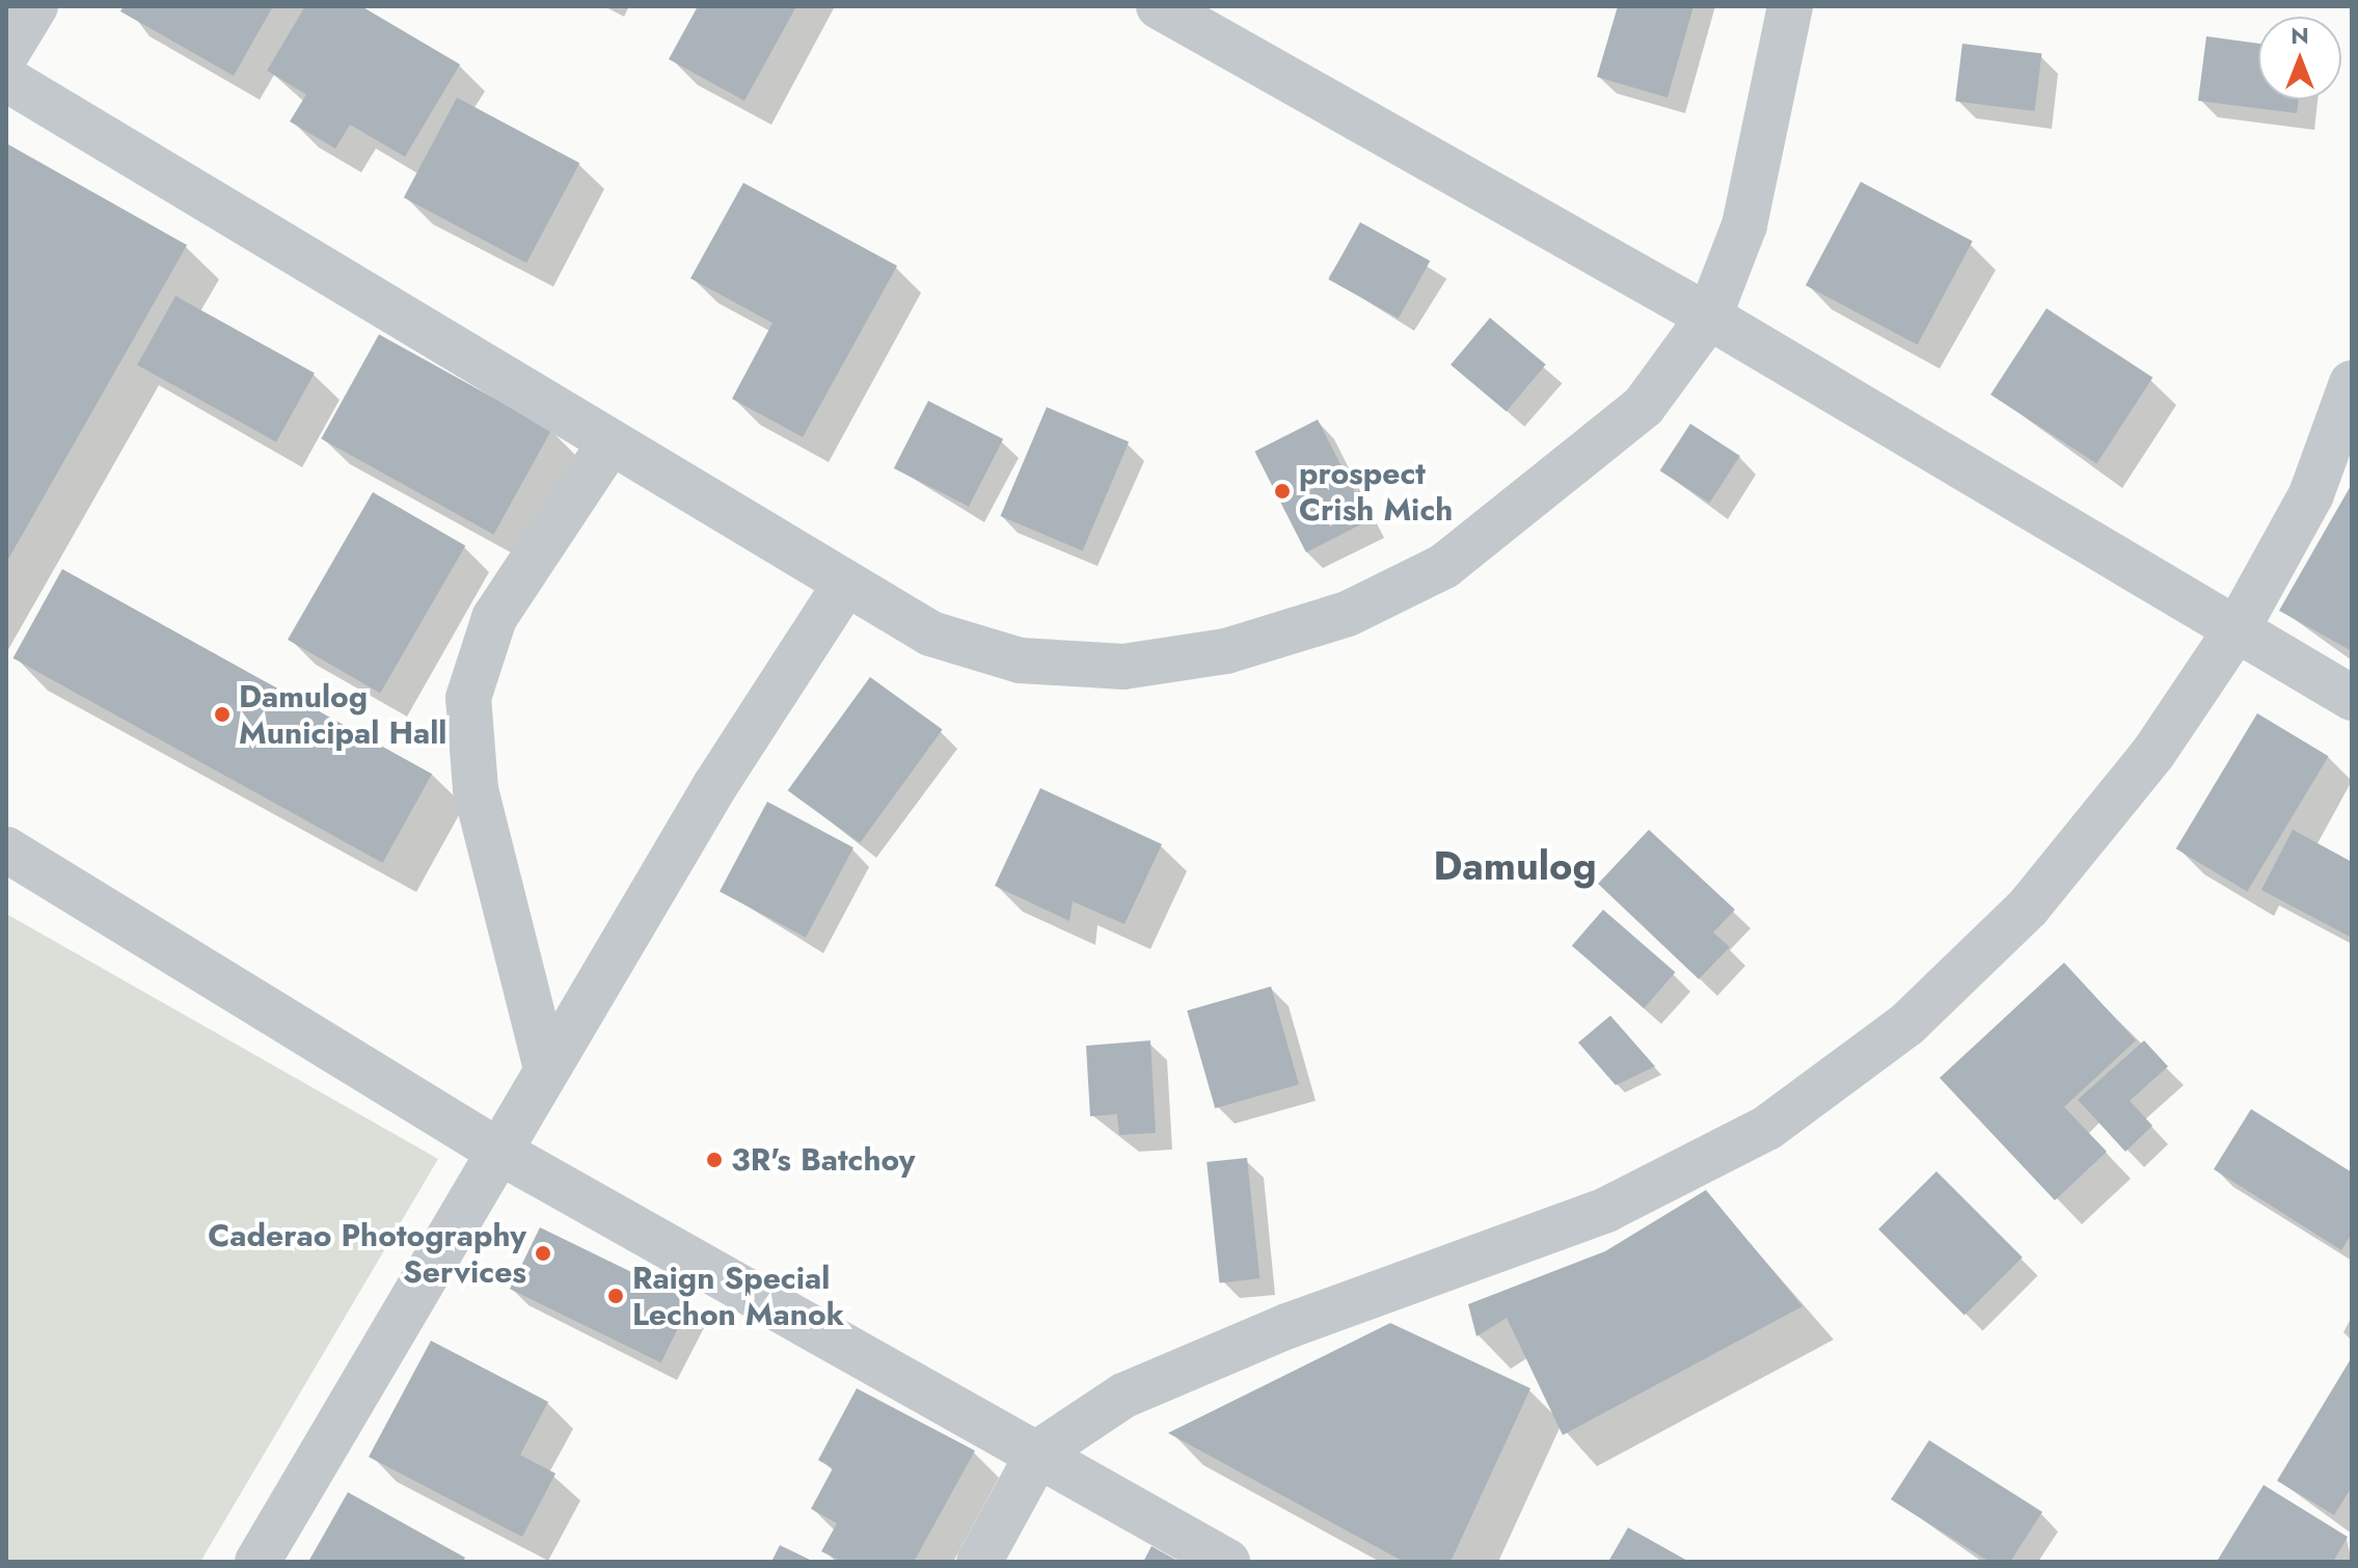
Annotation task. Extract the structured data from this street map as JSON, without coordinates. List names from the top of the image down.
{
  "districts": ["Damulog"],
  "places": [
    "prospect Crish Mich",
    "Damulog Municipal Hall",
    "3R's Batchoy",
    "Caderao Photography Services",
    "Raign Special Lechon Manok"
  ],
  "north": "top"
}
